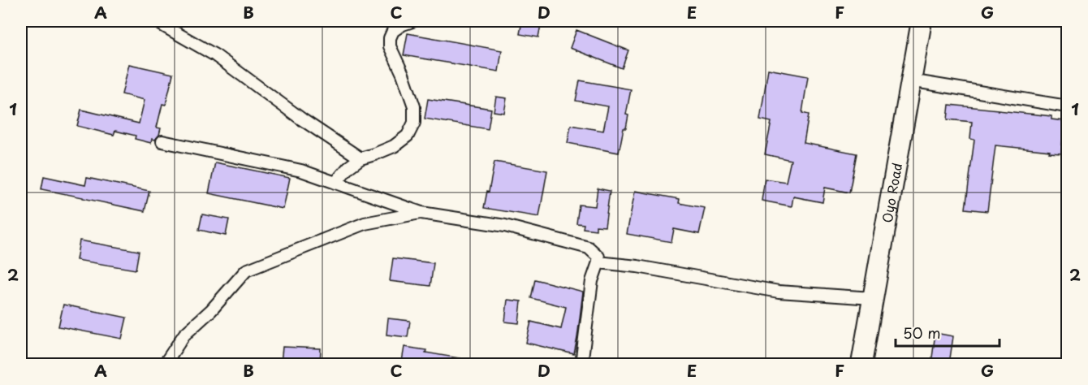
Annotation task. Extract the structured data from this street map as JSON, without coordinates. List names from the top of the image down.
{
  "streets": {
    "highway": ["Oyo Road"]
  },
  "scale_bar": "50 m",
  "grid": {
    "columns": [
      "A",
      "B",
      "C",
      "D",
      "E",
      "F",
      "G"
    ],
    "rows": ["1", "2"]
  }
}
